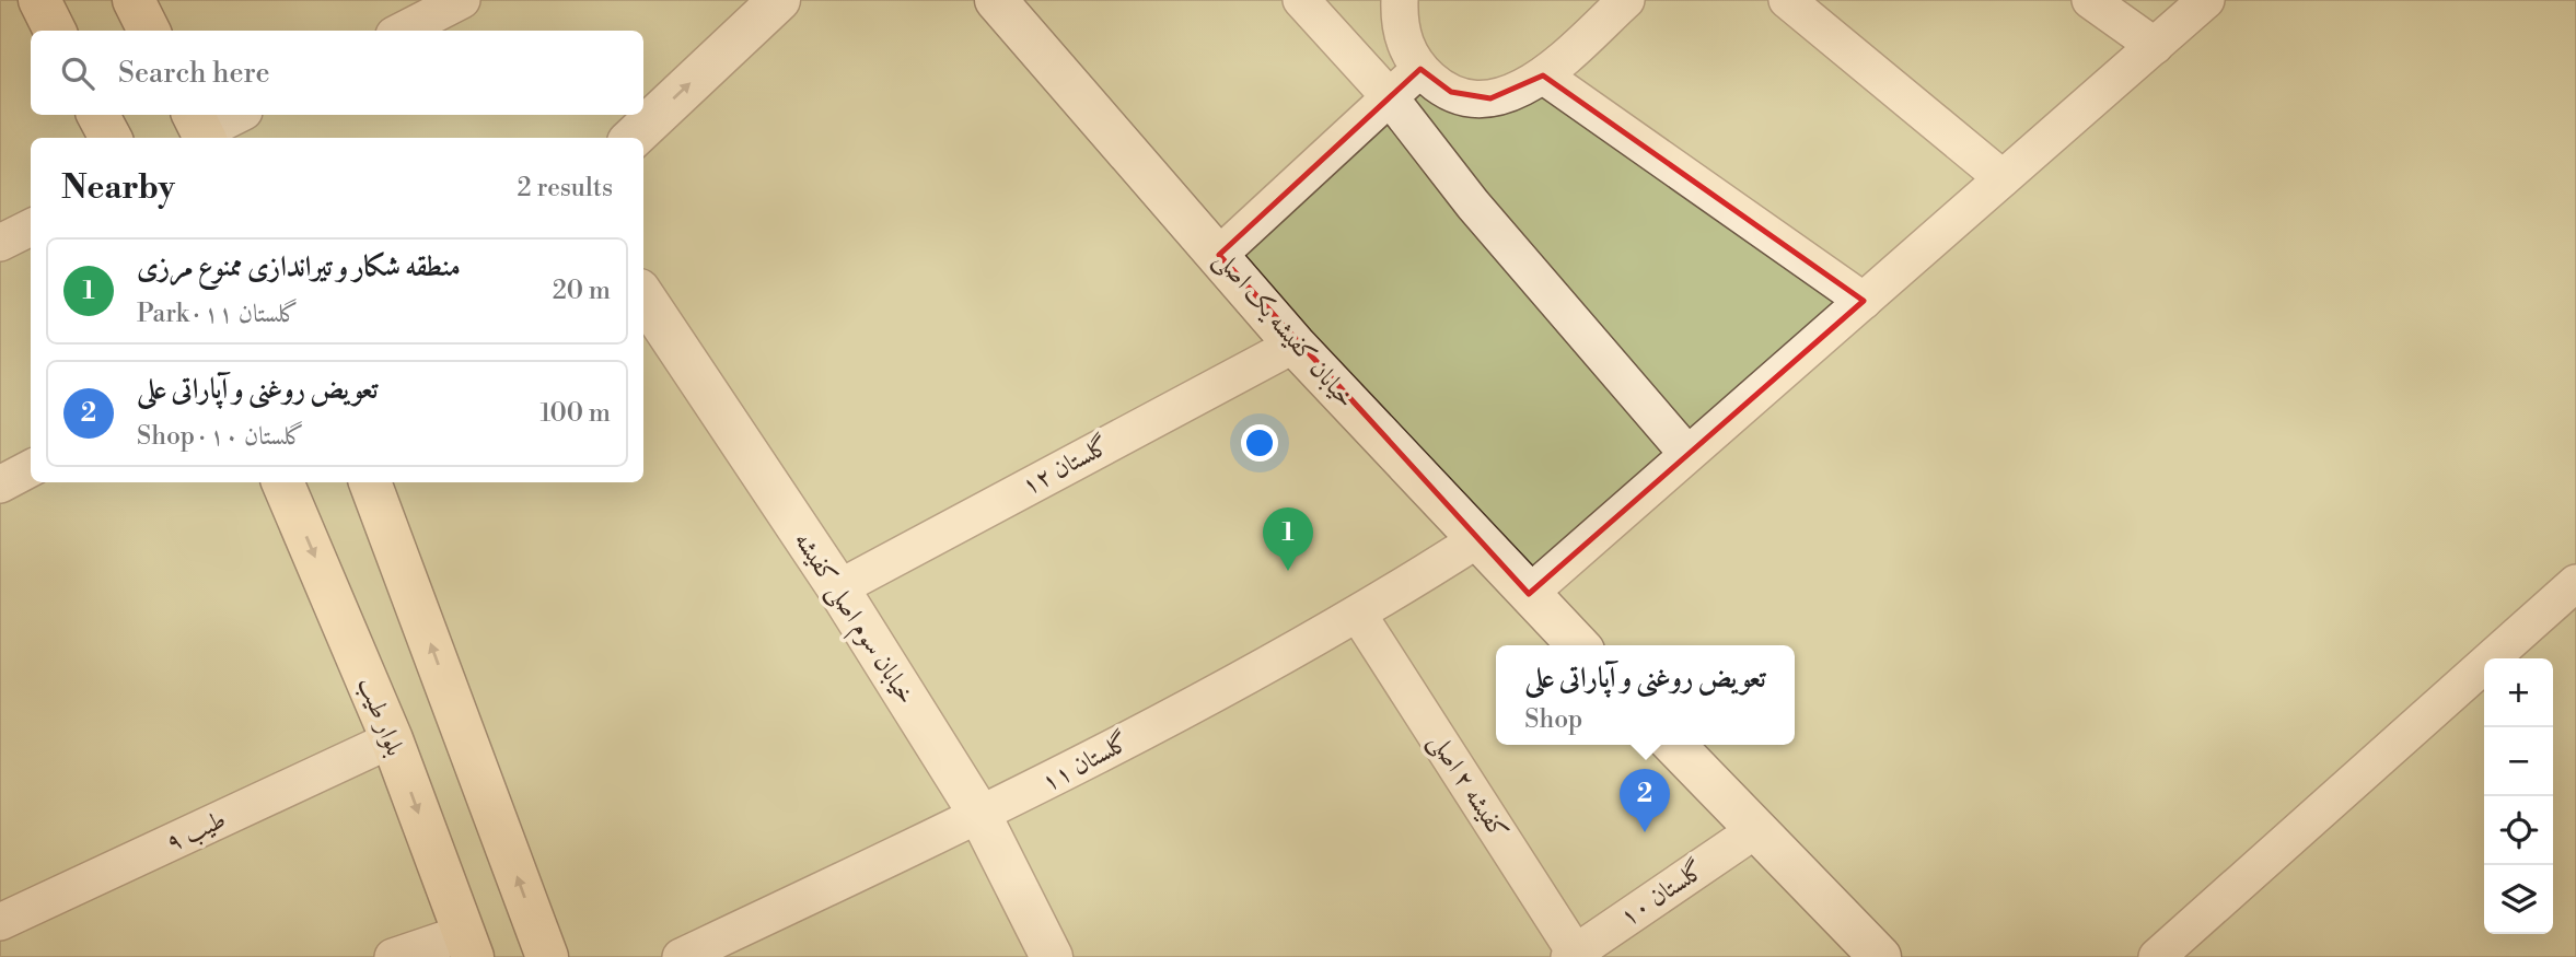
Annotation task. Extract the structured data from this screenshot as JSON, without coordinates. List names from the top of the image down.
{
  "streets": {
    "main road": ["خیابان کفیشه یک اصلی", "خیابان سوم اصلی کفیشه", "بلوار طیب"],
    "street": [
      "گلستان ۱۲",
      "گلستان ۱۱",
      "کفیشه ۲ اصلی",
      "طیب ۹",
      "گلستان ۱۰"
    ]
  },
  "crossings": [
    ["خیابان کفیشه یک اصلی", "گلستان ۱۲"],
    ["خیابان کفیشه یک اصلی", "گلستان ۱۱"],
    ["گلستان ۱۲", "خیابان سوم اصلی کفیشه"],
    ["خیابان سوم اصلی کفیشه", "گلستان ۱۱"],
    ["بلوار طیب", "طیب ۹"],
    ["گلستان ۱۱", "کفیشه ۲ اصلی"],
    ["کفیشه ۲ اصلی", "گلستان ۱۰"]
  ],
  "page": {
    "search": "Search here",
    "heading": ["Nearby", "2 results"],
    "list": [
      {
        "mark": "1",
        "name": "منطقه شکار و تیراندازی ممنوع مرزی",
        "note": "Park · گلستان ۱۱",
        "value": "20 m"
      },
      {
        "mark": "2",
        "name": "تعویض روغنی و آپاراتی علی",
        "note": "Shop · گلستان ۱۰",
        "value": "100 m"
      }
    ],
    "pins": ["1", "2"],
    "popup": ["تعویض روغنی و آپاراتی علی", "Shop"],
    "map_buttons": ["+", "−"]
  }
}
